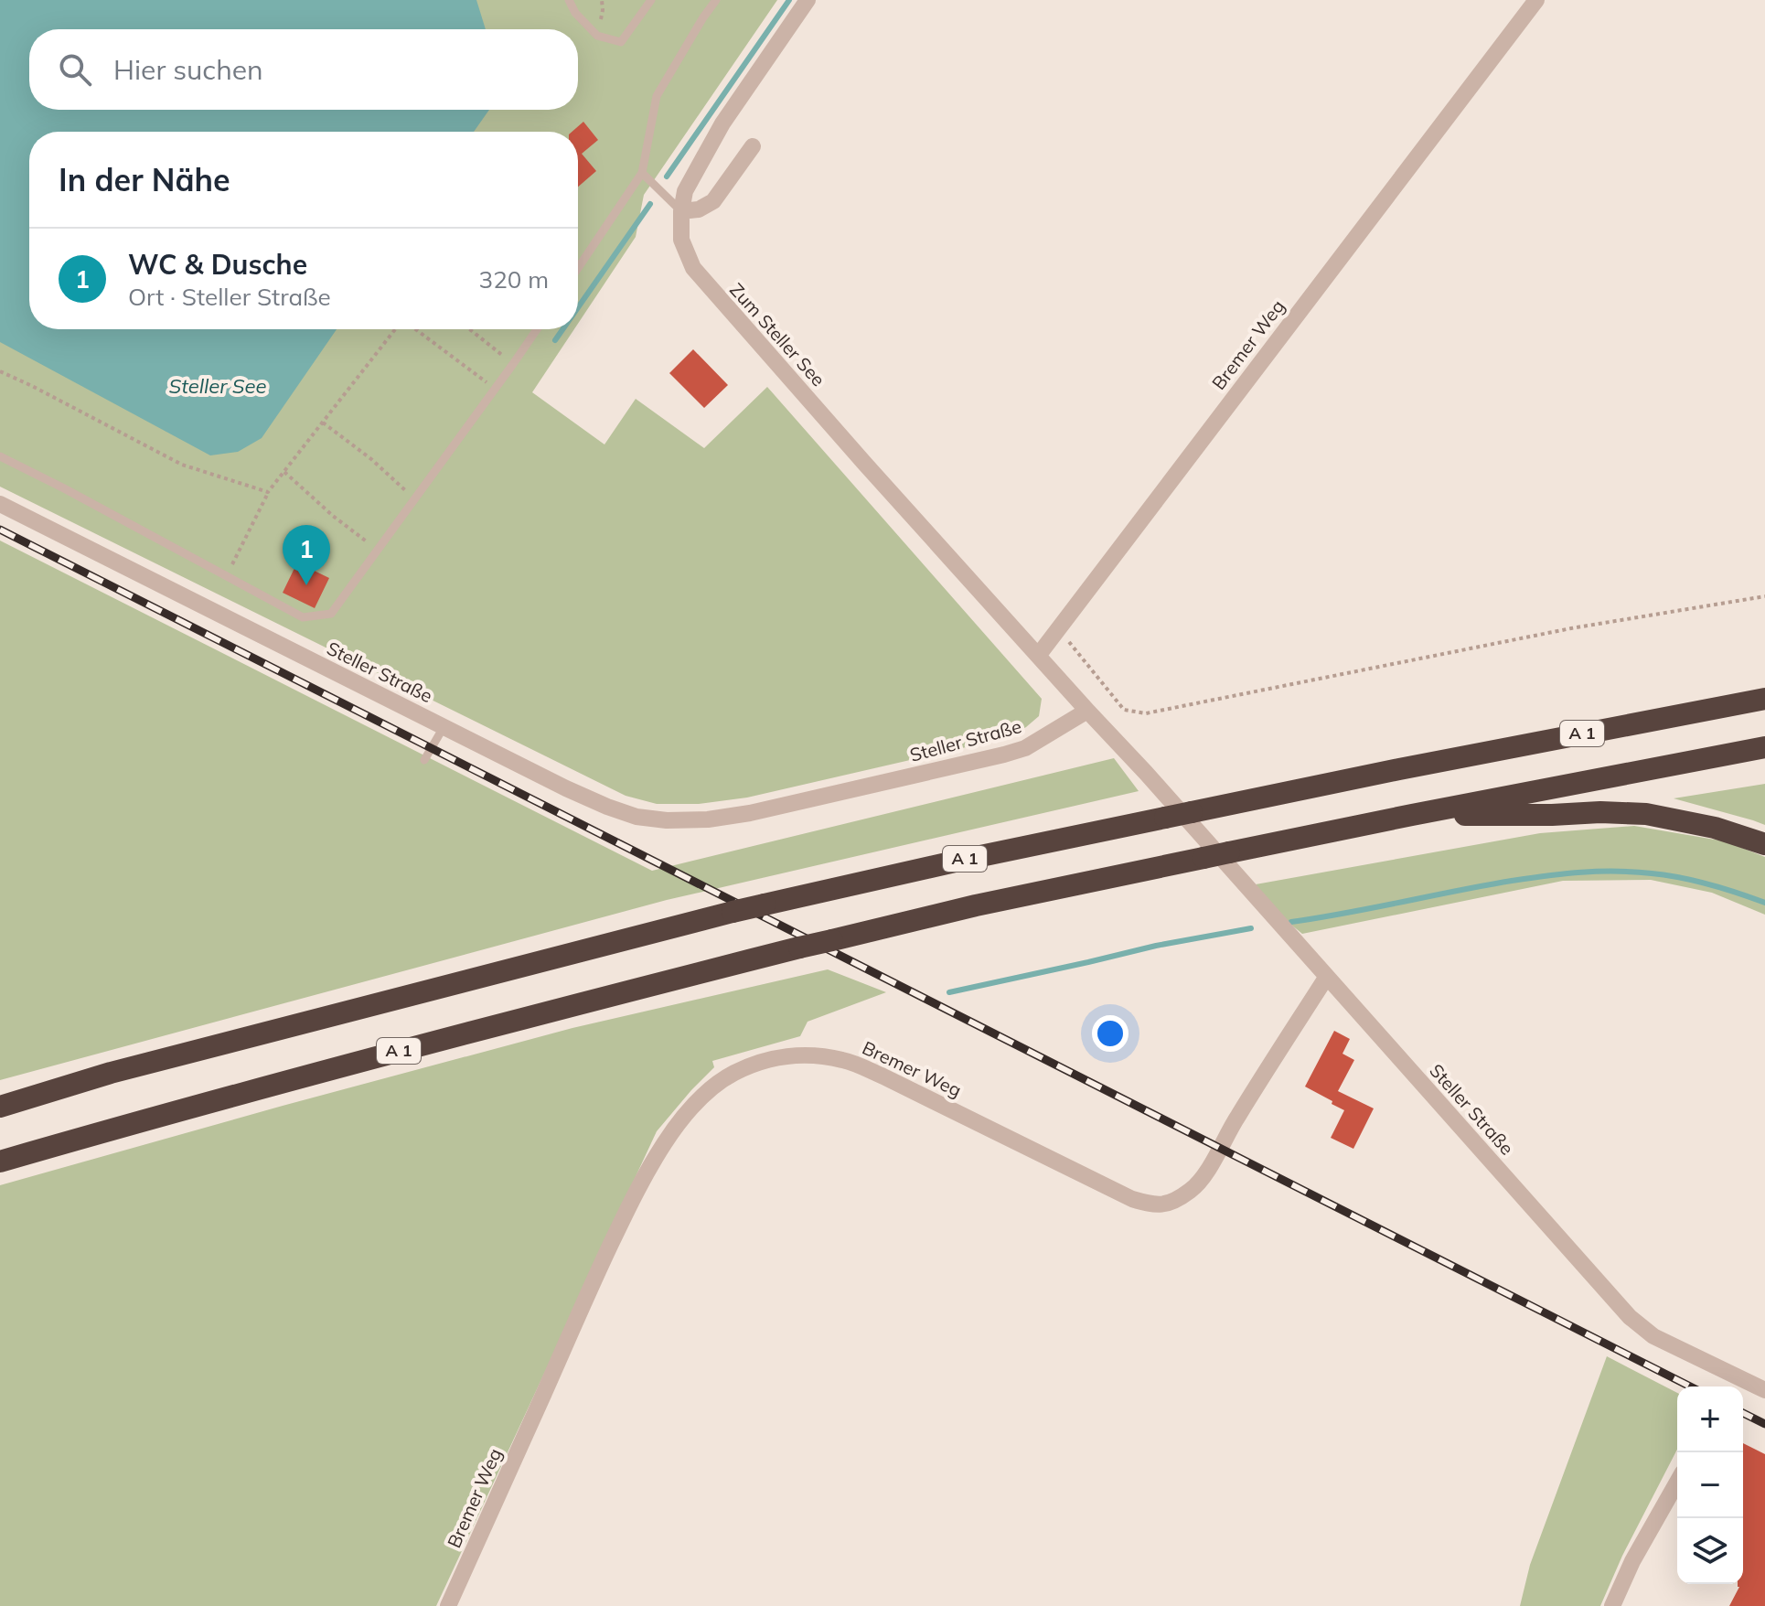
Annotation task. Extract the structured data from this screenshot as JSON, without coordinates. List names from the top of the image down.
{
  "streets": {
    "highway": ["A 1"],
    "street": ["Zum Steller See", "Bremer Weg", "Steller Straße"]
  },
  "crossings": [
    ["Zum Steller See", "Bremer Weg"],
    ["Bremer Weg", "Steller Straße"]
  ],
  "water": ["Steller See"],
  "page": {
    "search": "Hier suchen",
    "heading": "In der Nähe",
    "list": [
      {
        "mark": "1",
        "name": "WC & Dusche",
        "note": "Ort · Steller Straße",
        "value": "320 m"
      }
    ],
    "pins": "1",
    "map_buttons": ["+", "−"]
  }
}
